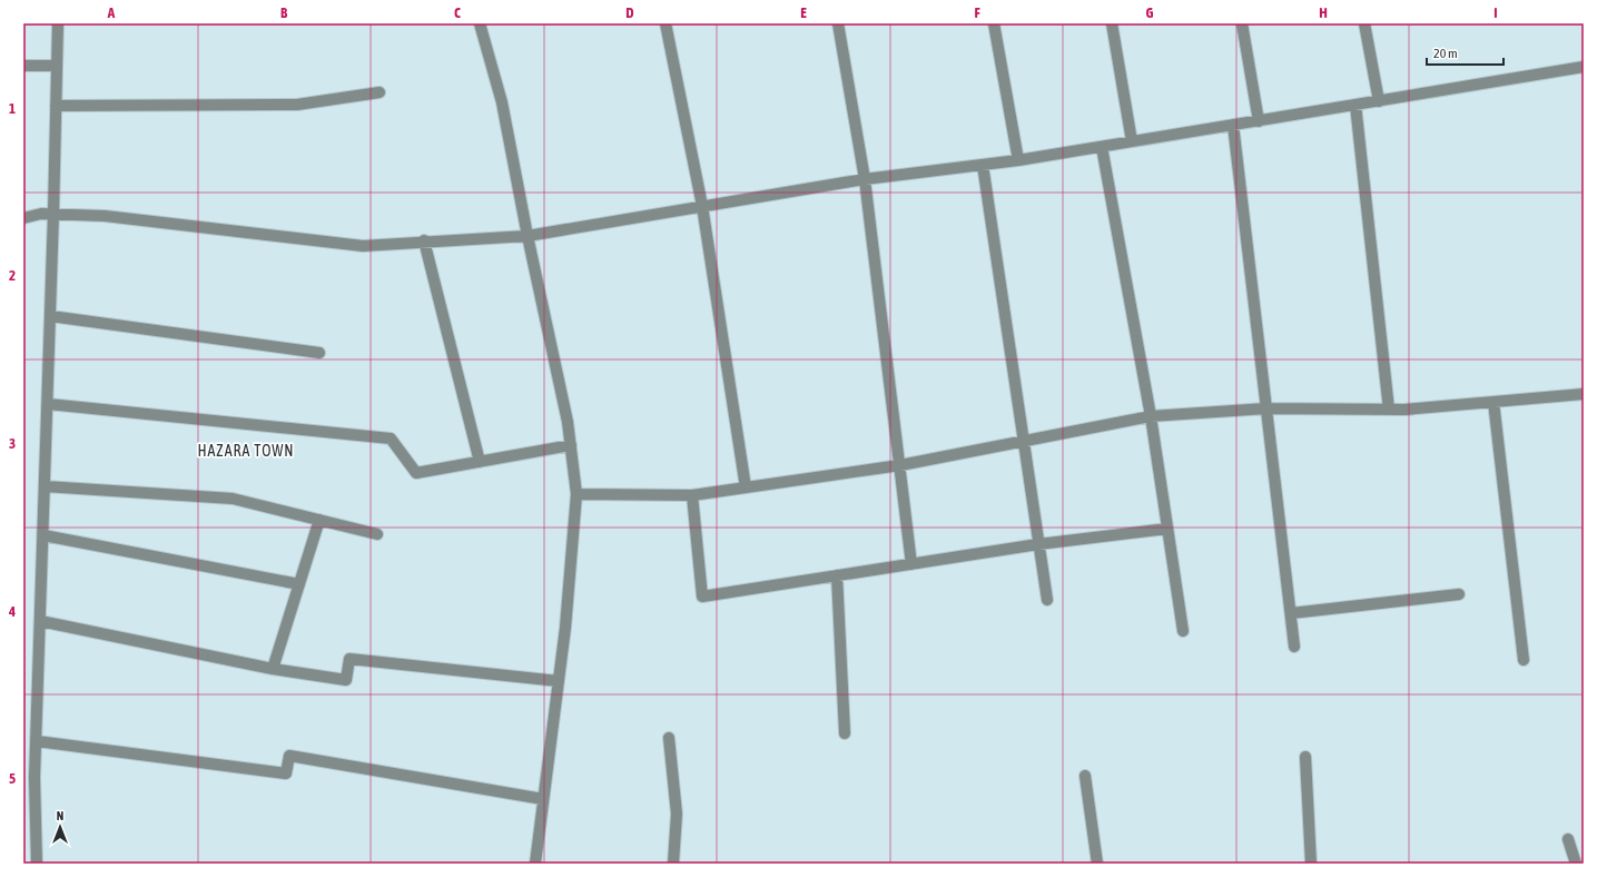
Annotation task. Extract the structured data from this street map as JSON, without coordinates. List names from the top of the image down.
{
  "districts": ["HAZARA TOWN"],
  "scale_bar": "20 m",
  "north": "top",
  "grid": {
    "columns": [
      "A",
      "B",
      "C",
      "D",
      "E",
      "F",
      "G",
      "H",
      "I"
    ],
    "rows": [
      "1",
      "2",
      "3",
      "4",
      "5"
    ]
  }
}
